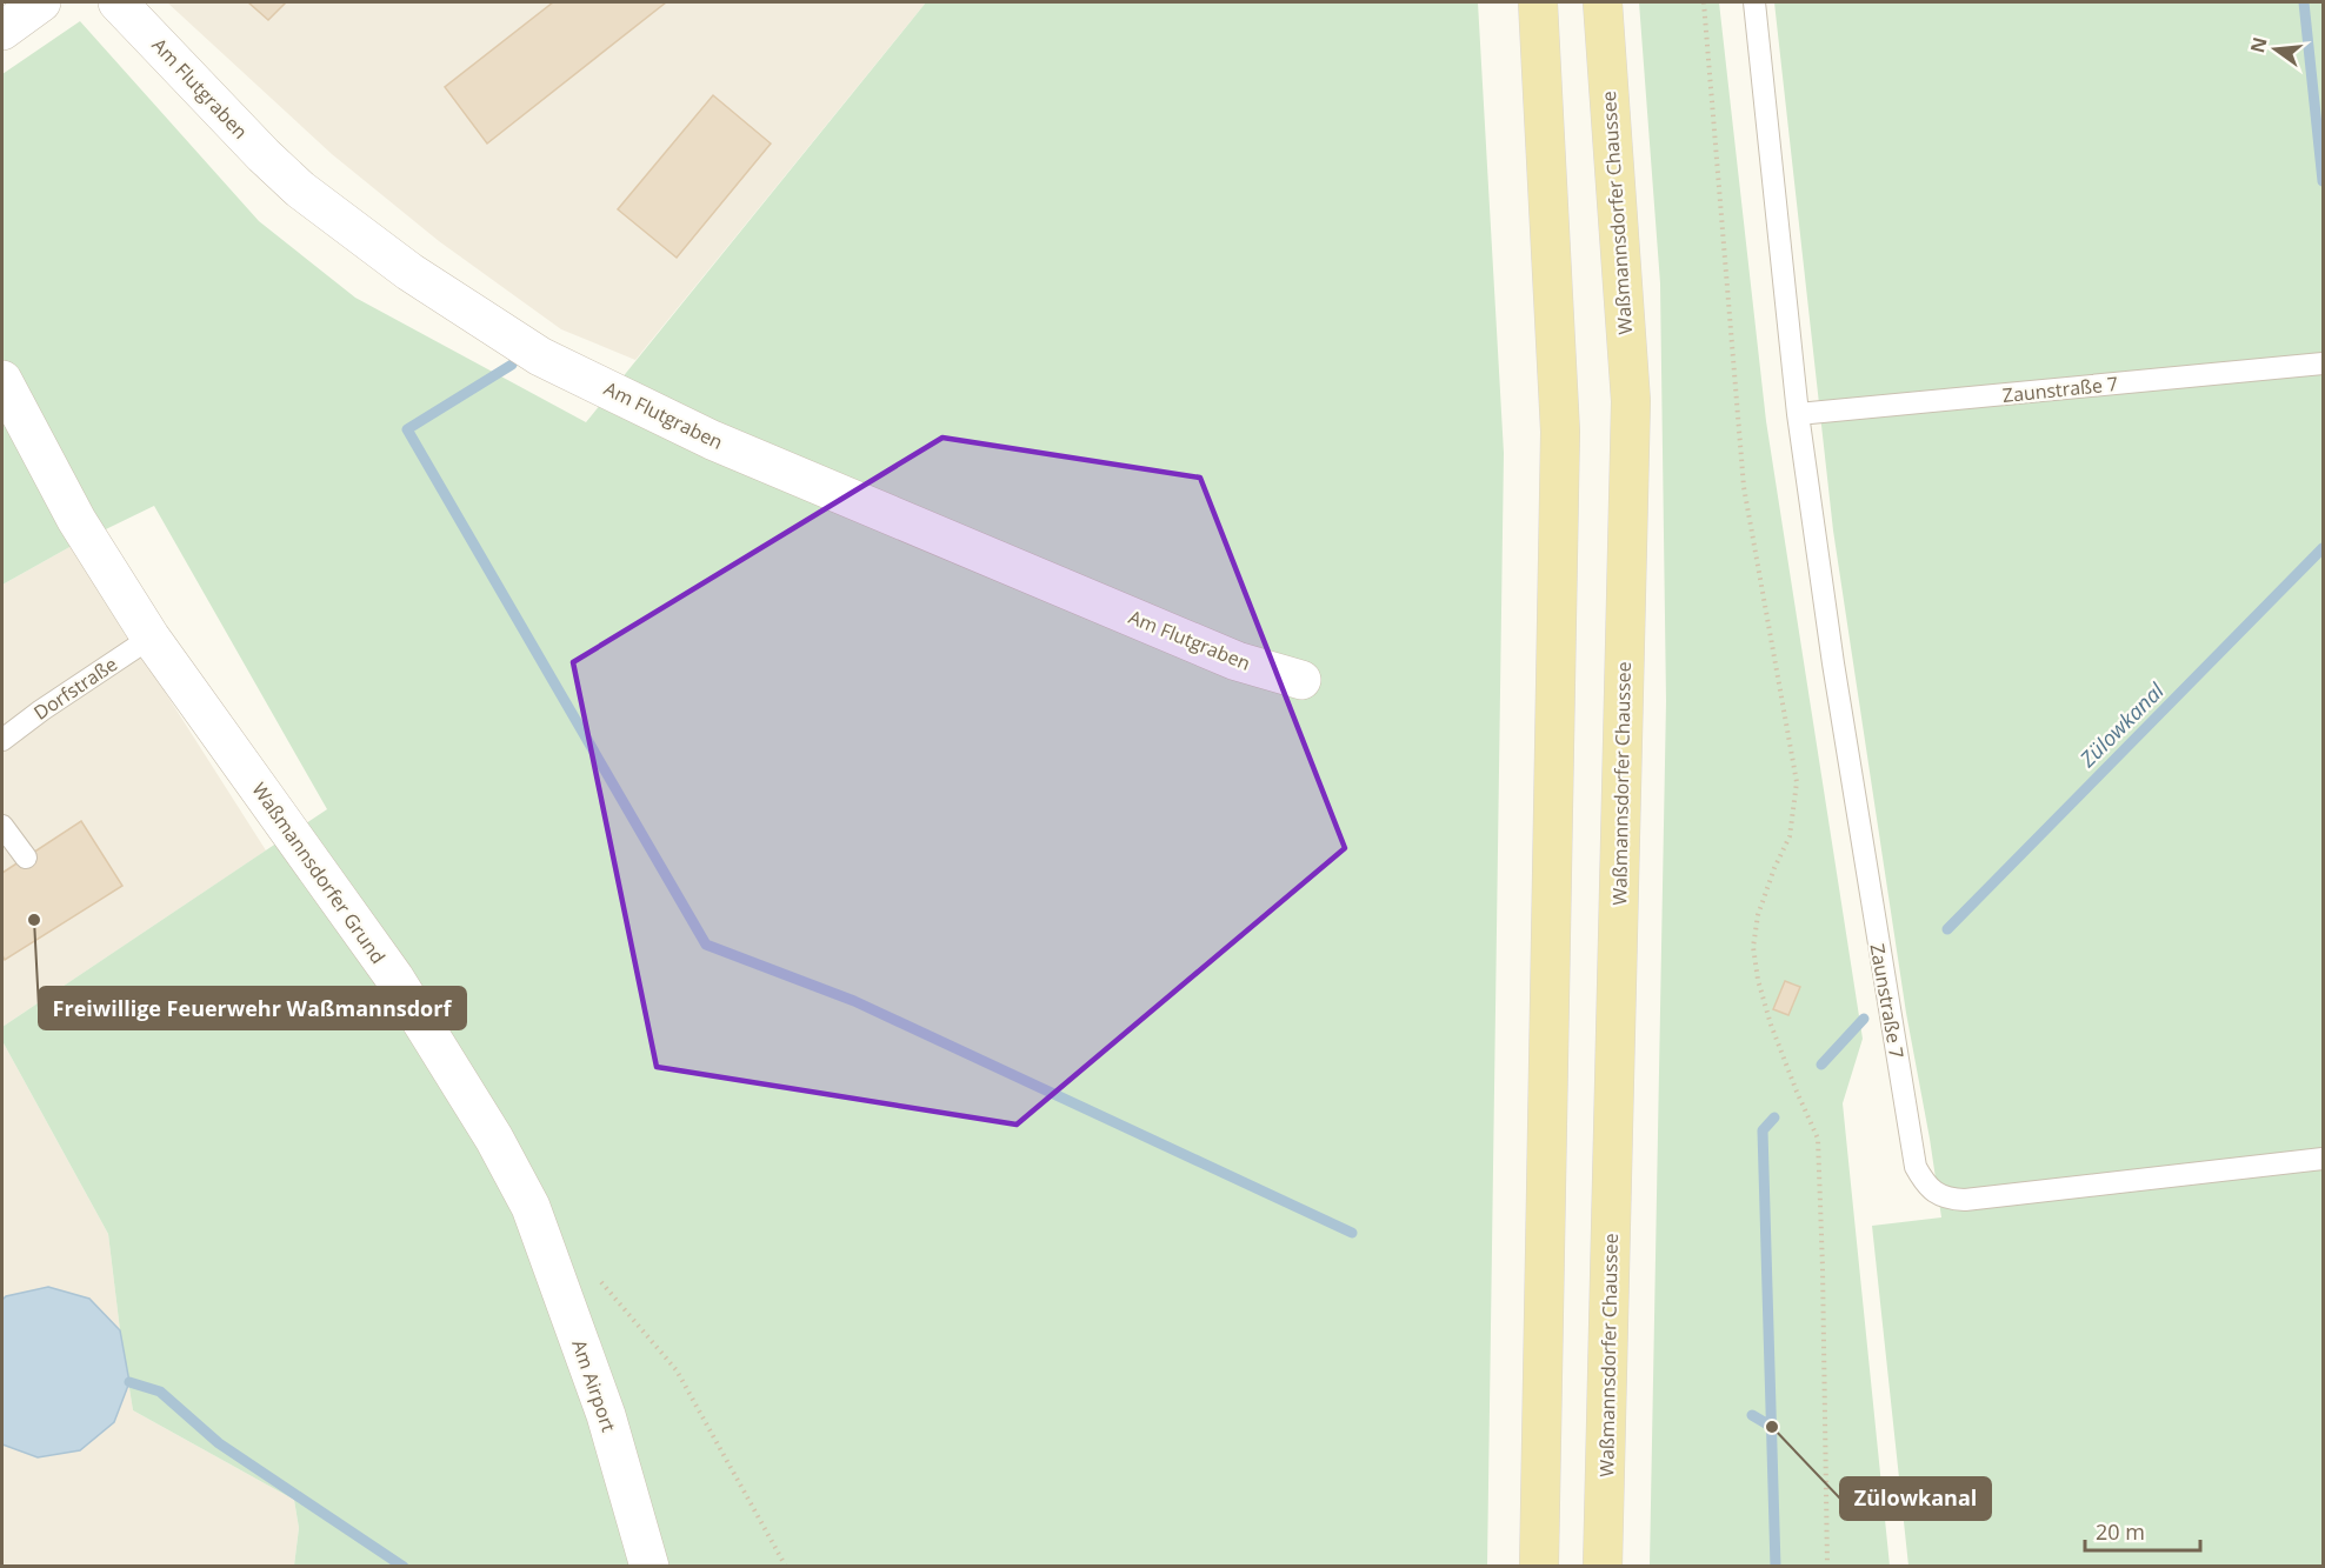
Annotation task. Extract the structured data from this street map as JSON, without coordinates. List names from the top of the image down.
{
  "streets": {
    "main road": ["Waßmannsdorfer Chaussee"],
    "street": ["Am Flutgraben", "Waßmannsdorfer Grund", "Am Airport"],
    "lane": ["Zaunstraße 7", "Dorfstraße"]
  },
  "crossings": [
    ["Dorfstraße", "Waßmannsdorfer Grund"],
    ["Waßmannsdorfer Grund", "Am Airport"]
  ],
  "water": ["Zülowkanal"],
  "places": ["Freiwillige Feuerwehr Waßmannsdorf", "Zülowkanal"],
  "scale_bar": "20 m",
  "north": "left"
}
